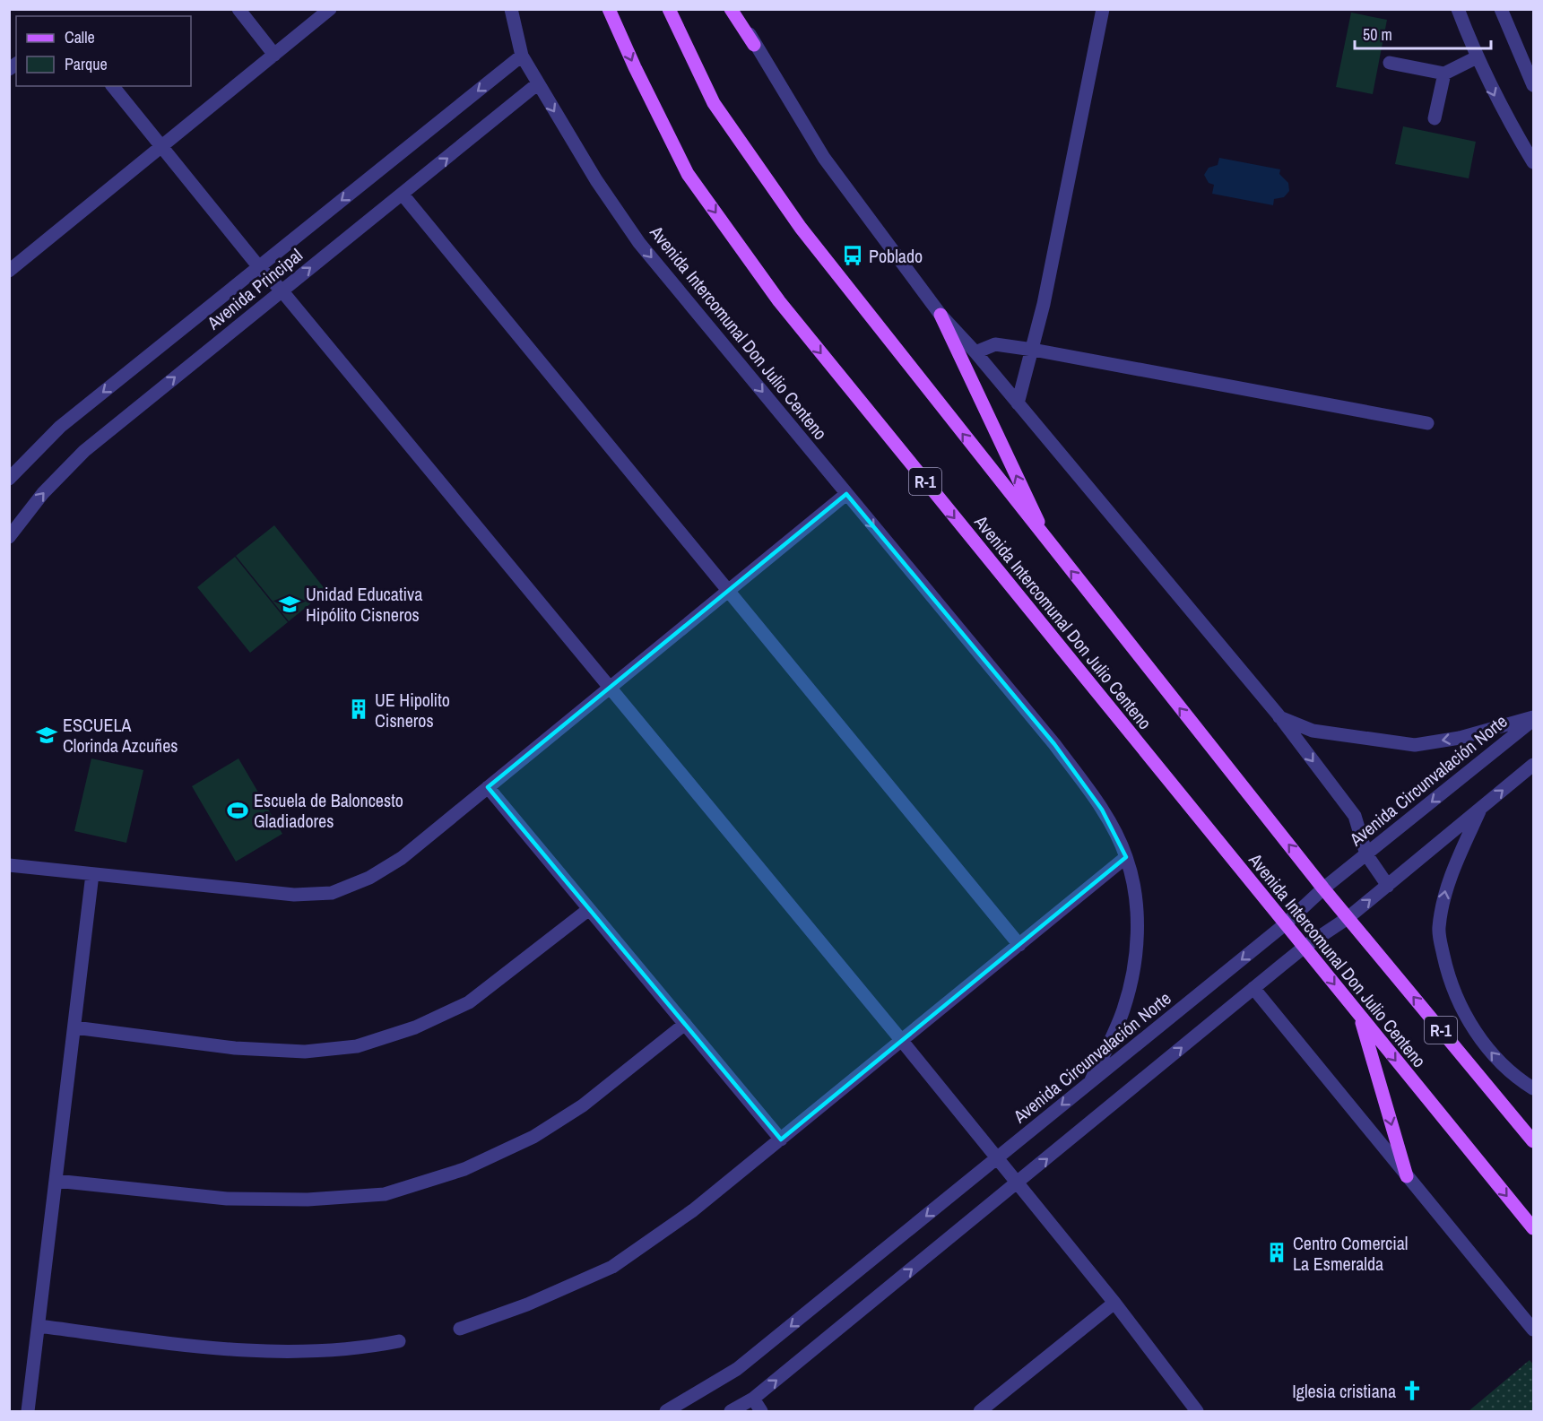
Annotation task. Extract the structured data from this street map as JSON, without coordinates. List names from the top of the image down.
{
  "streets": {
    "main road": ["Avenida Intercomunal Don Julio Centeno", "R-1"],
    "street": ["Avenida Principal", "Avenida Circunvalación Norte"]
  },
  "crossings": [
    ["Avenida Principal", "Avenida Intercomunal Don Julio Centeno"],
    ["Avenida Intercomunal Don Julio Centeno", "Avenida Circunvalación Norte"]
  ],
  "places": {
    "bus stop": ["Poblado"],
    "school or university": ["Unidad Educativa Hipólito Cisneros", "ESCUELA Clorinda Azcuñes"],
    "building": ["UE Hipolito Cisneros", "Centro Comercial La Esmeralda"],
    "sports": ["Escuela de Baloncesto Gladiadores"],
    "church": ["Iglesia cristiana"]
  },
  "legend": ["Calle", "Parque"],
  "scale_bar": "50 m"
}
